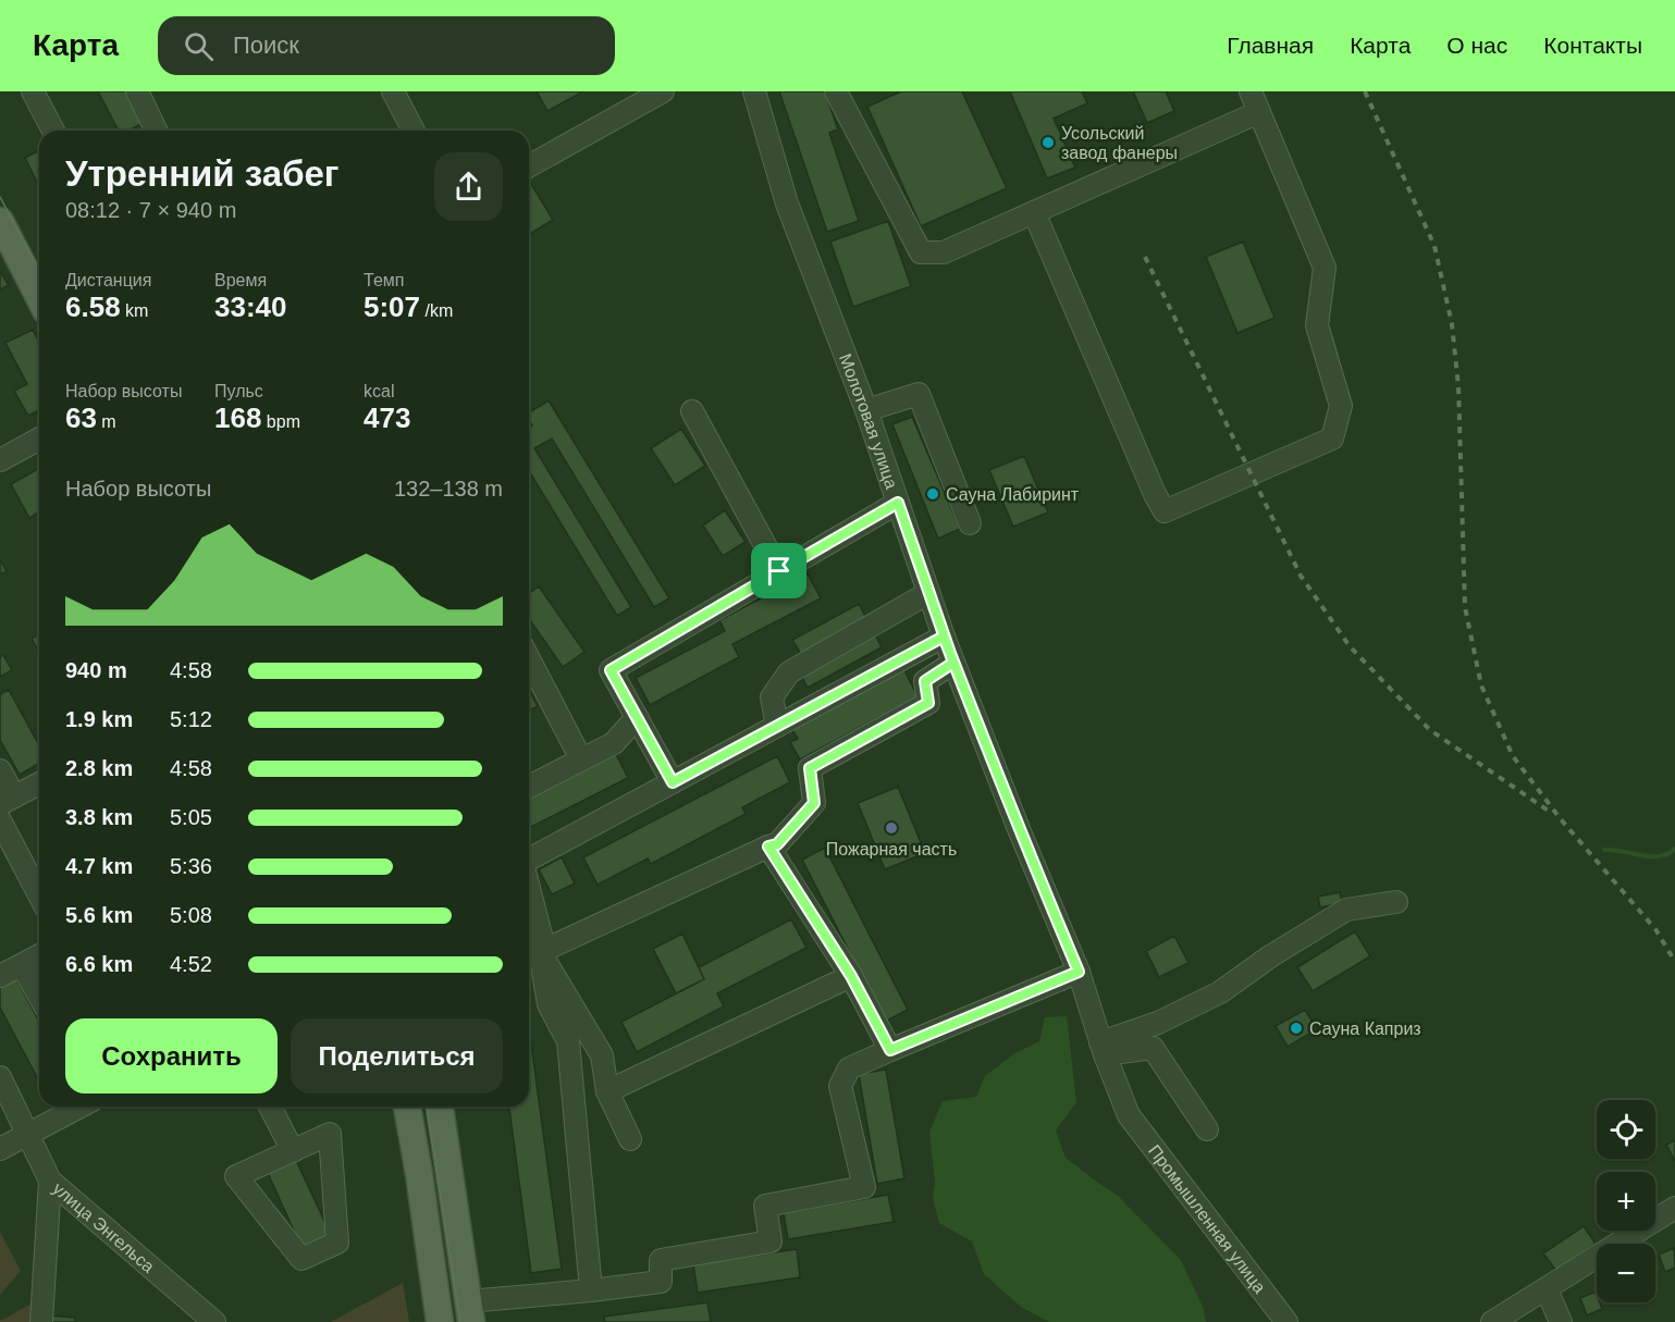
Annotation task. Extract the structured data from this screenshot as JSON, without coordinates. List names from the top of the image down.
{
  "streets": {
    "street": ["Молотовая улица", "Промышленная улица", "улица Энгельса"]
  },
  "crossings": [
    ["Молотовая улица", "Промышленная улица"]
  ],
  "places": [
    "Усольский завод фанеры",
    "Сауна Лабиринт",
    "Пожарная часть",
    "Сауна Каприз"
  ],
  "page": {
    "header": "Карта",
    "search": "Поиск",
    "nav": [
      "Главная",
      "Карта",
      "О нас",
      "Контакты"
    ],
    "heading": ["Утренний забег", "08:12 · 7 × 940 m"],
    "stats": [
      ["Дистанция", "6.58 km"],
      ["Время", "33:40"],
      ["Темп", "5:07 /km"],
      ["Набор высоты", "63 m"],
      ["Пульс", "168 bpm"],
      ["kcal", "473"]
    ],
    "chart": ["Набор высоты", "132–138 m"],
    "list": [
      {
        "name": "940 m",
        "note": "4:58"
      },
      {
        "name": "1.9 km",
        "note": "5:12"
      },
      {
        "name": "2.8 km",
        "note": "4:58"
      },
      {
        "name": "3.8 km",
        "note": "5:05"
      },
      {
        "name": "4.7 km",
        "note": "5:36"
      },
      {
        "name": "5.6 km",
        "note": "5:08"
      },
      {
        "name": "6.6 km",
        "note": "4:52"
      }
    ],
    "buttons": ["Сохранить", "Поделиться"],
    "map_buttons": ["+", "−"]
  }
}
